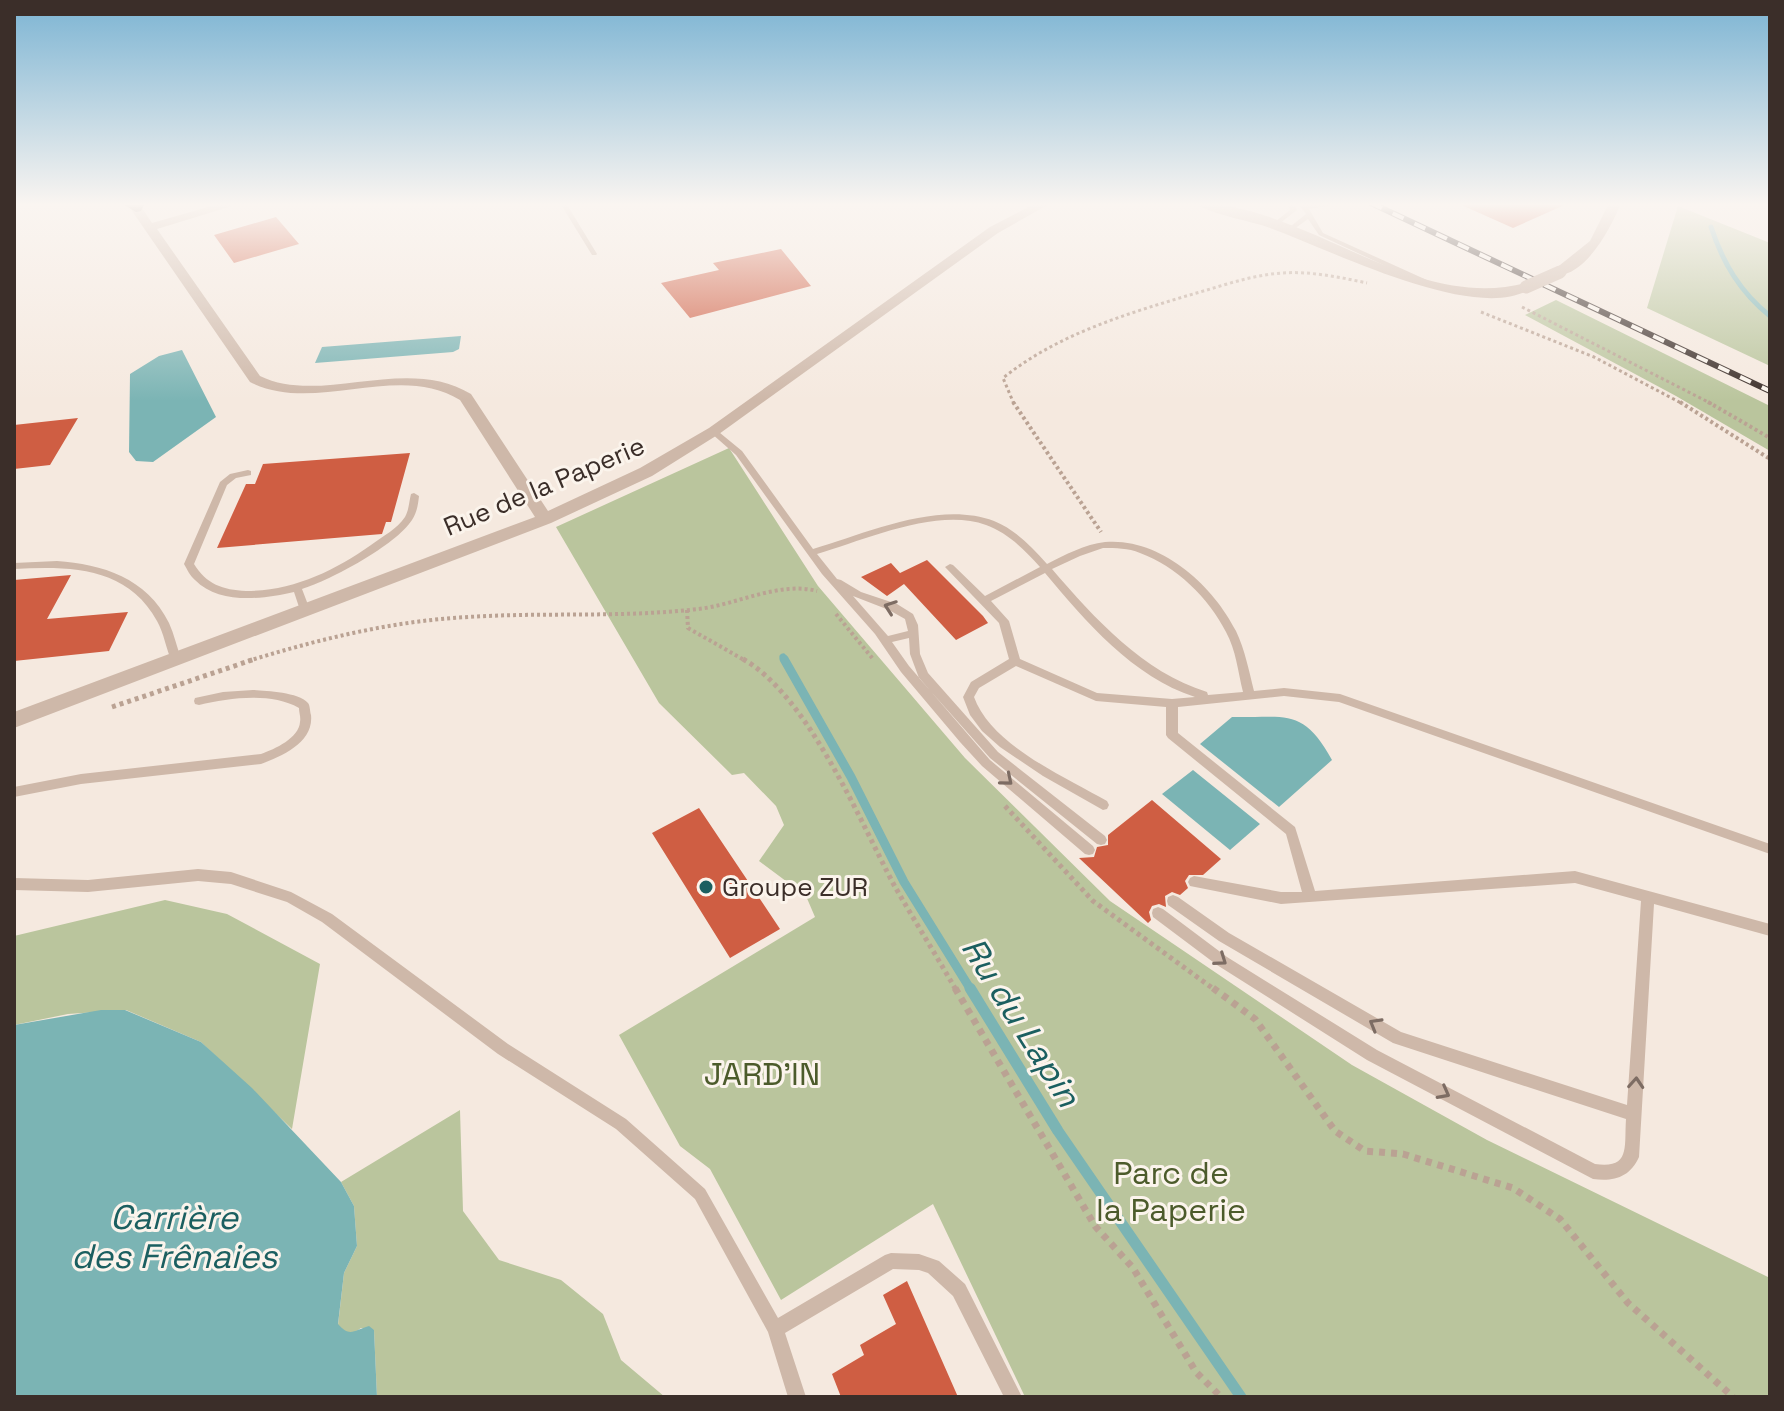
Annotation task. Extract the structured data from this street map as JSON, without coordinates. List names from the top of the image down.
{
  "streets": {
    "street": ["Rue de la Paperie"]
  },
  "water": ["Ru du Lapin", "Carrière des Frênaies"],
  "parks": ["JARD'IN", "Parc de la Paperie"],
  "places": ["Groupe ZUR"]
}
